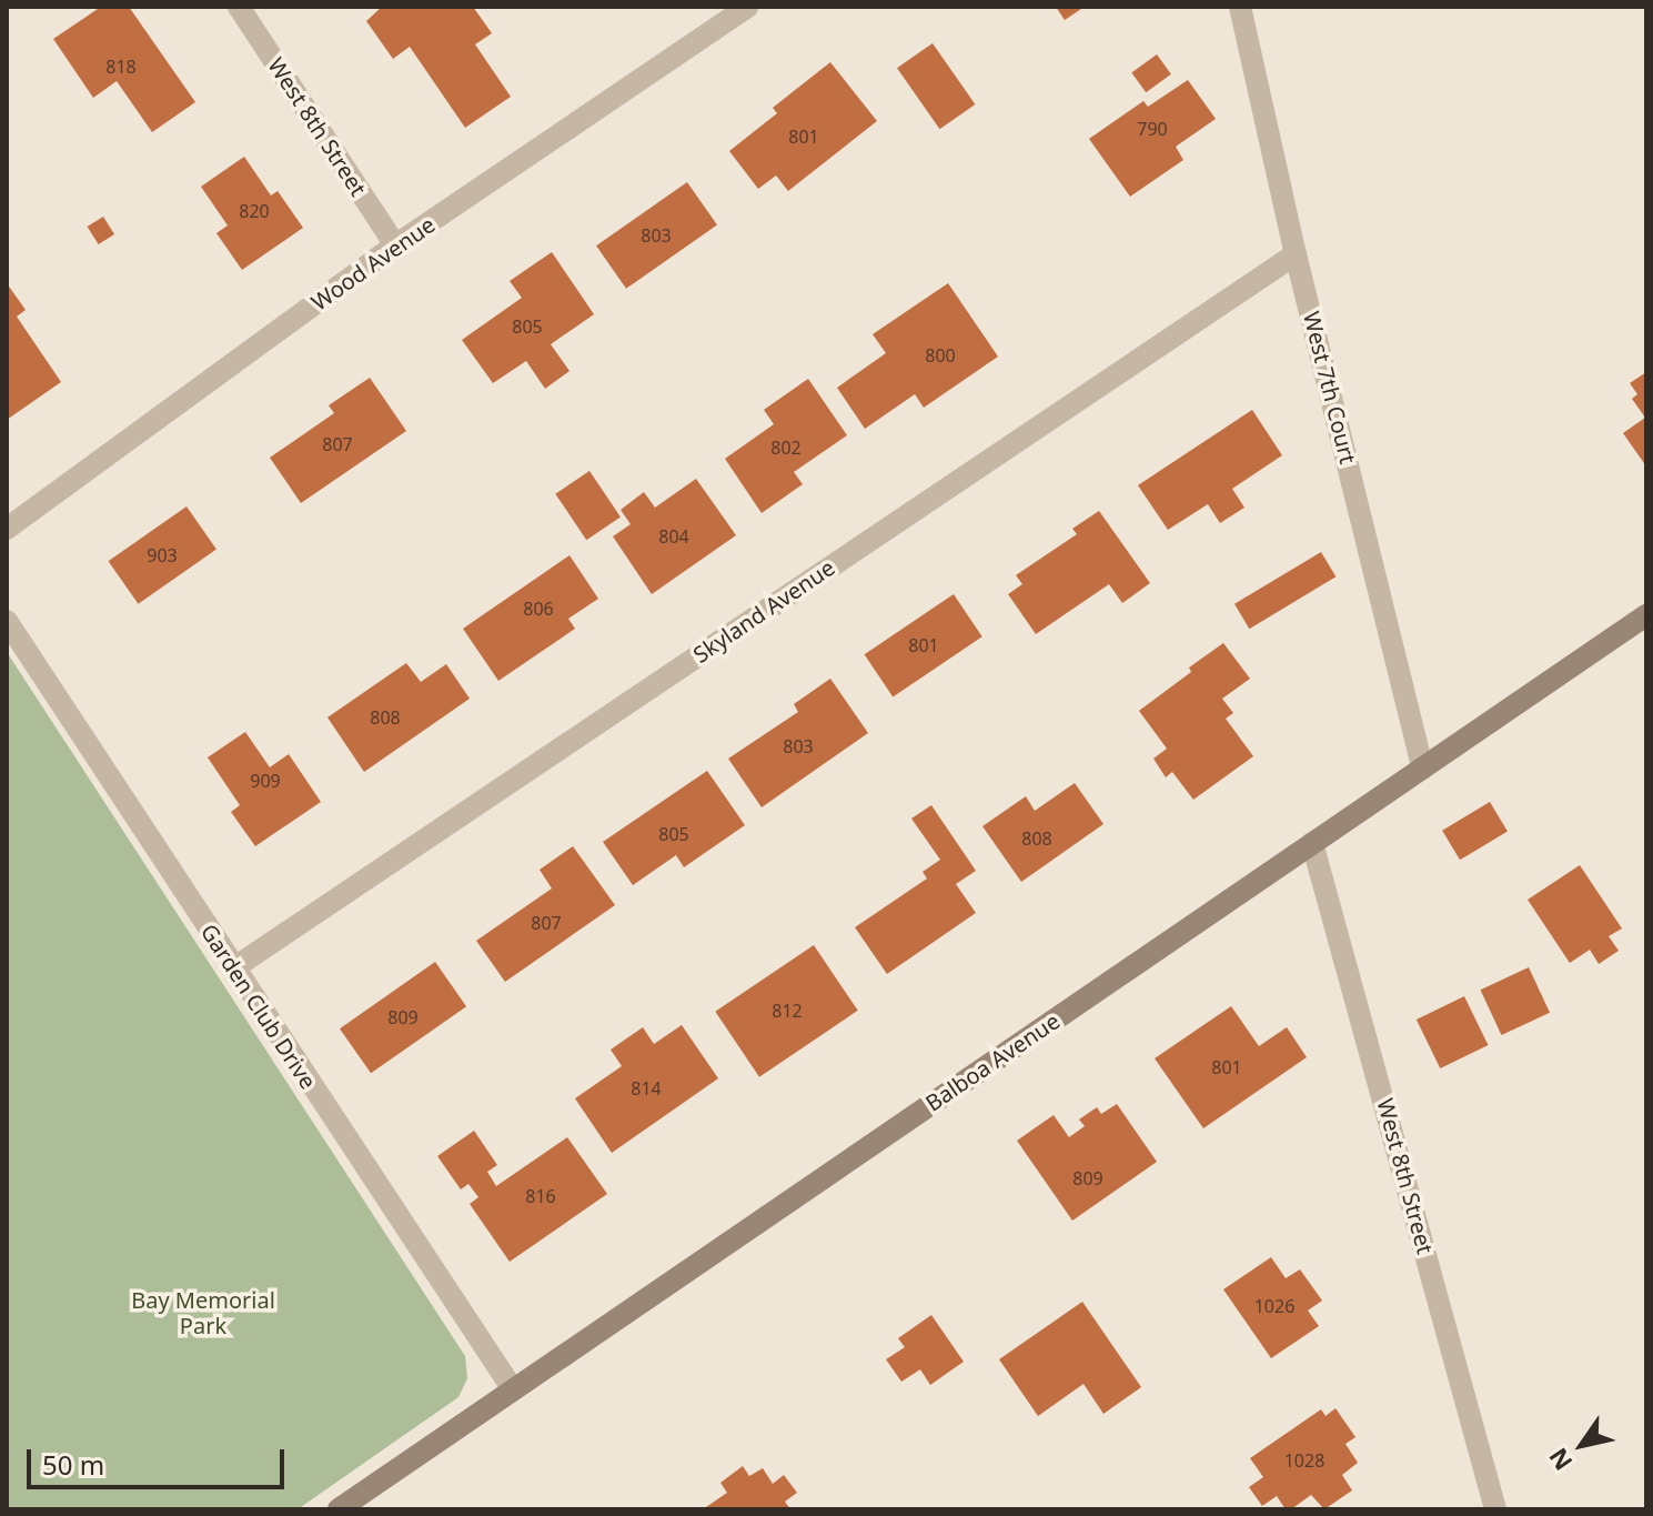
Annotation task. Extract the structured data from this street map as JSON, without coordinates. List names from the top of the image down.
{
  "streets": {
    "street": [
      "West 8th Street",
      "Wood Avenue",
      "West 7th Court",
      "Skyland Avenue",
      "Garden Club Drive",
      "Balboa Avenue"
    ]
  },
  "crossings": [
    ["West 8th Street", "Wood Avenue"],
    ["West 8th Street", "Balboa Avenue"],
    ["West 7th Court", "Skyland Avenue"],
    ["West 7th Court", "Balboa Avenue"],
    ["Skyland Avenue", "Garden Club Drive"],
    ["Garden Club Drive", "Balboa Avenue"]
  ],
  "parks": ["Bay Memorial Park"],
  "house_numbers": [
    "818",
    "790",
    "801",
    "820",
    "803",
    "805",
    "800",
    "807",
    "802",
    "804",
    "903",
    "806",
    "801",
    "808",
    "803",
    "909",
    "805",
    "808",
    "807",
    "812",
    "809",
    "801",
    "814",
    "809",
    "816",
    "1026",
    "1028"
  ],
  "scale_bar": "50 m",
  "north": "bottom left"
}
